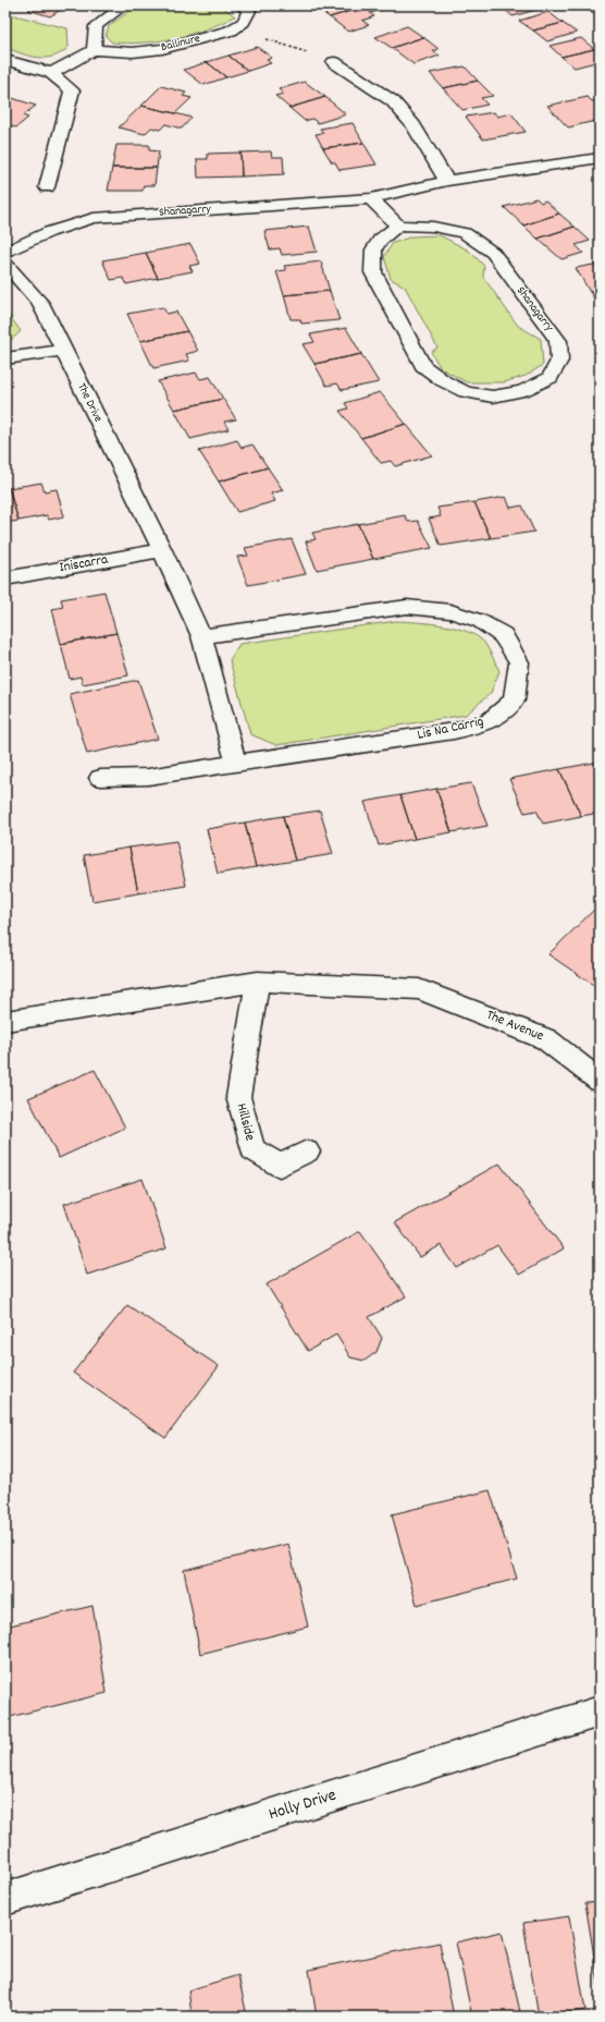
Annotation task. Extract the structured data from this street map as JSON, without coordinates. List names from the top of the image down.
{
  "streets": {
    "street": [
      "Ballinure",
      "Shanagarry",
      "The Drive",
      "Iniscarra",
      "Lis Na Carrig",
      "The Avenue",
      "Hillside",
      "Holly Drive"
    ]
  },
  "crossings": [
    ["The Drive", "Iniscarra"],
    ["The Avenue", "Hillside"]
  ]
}
